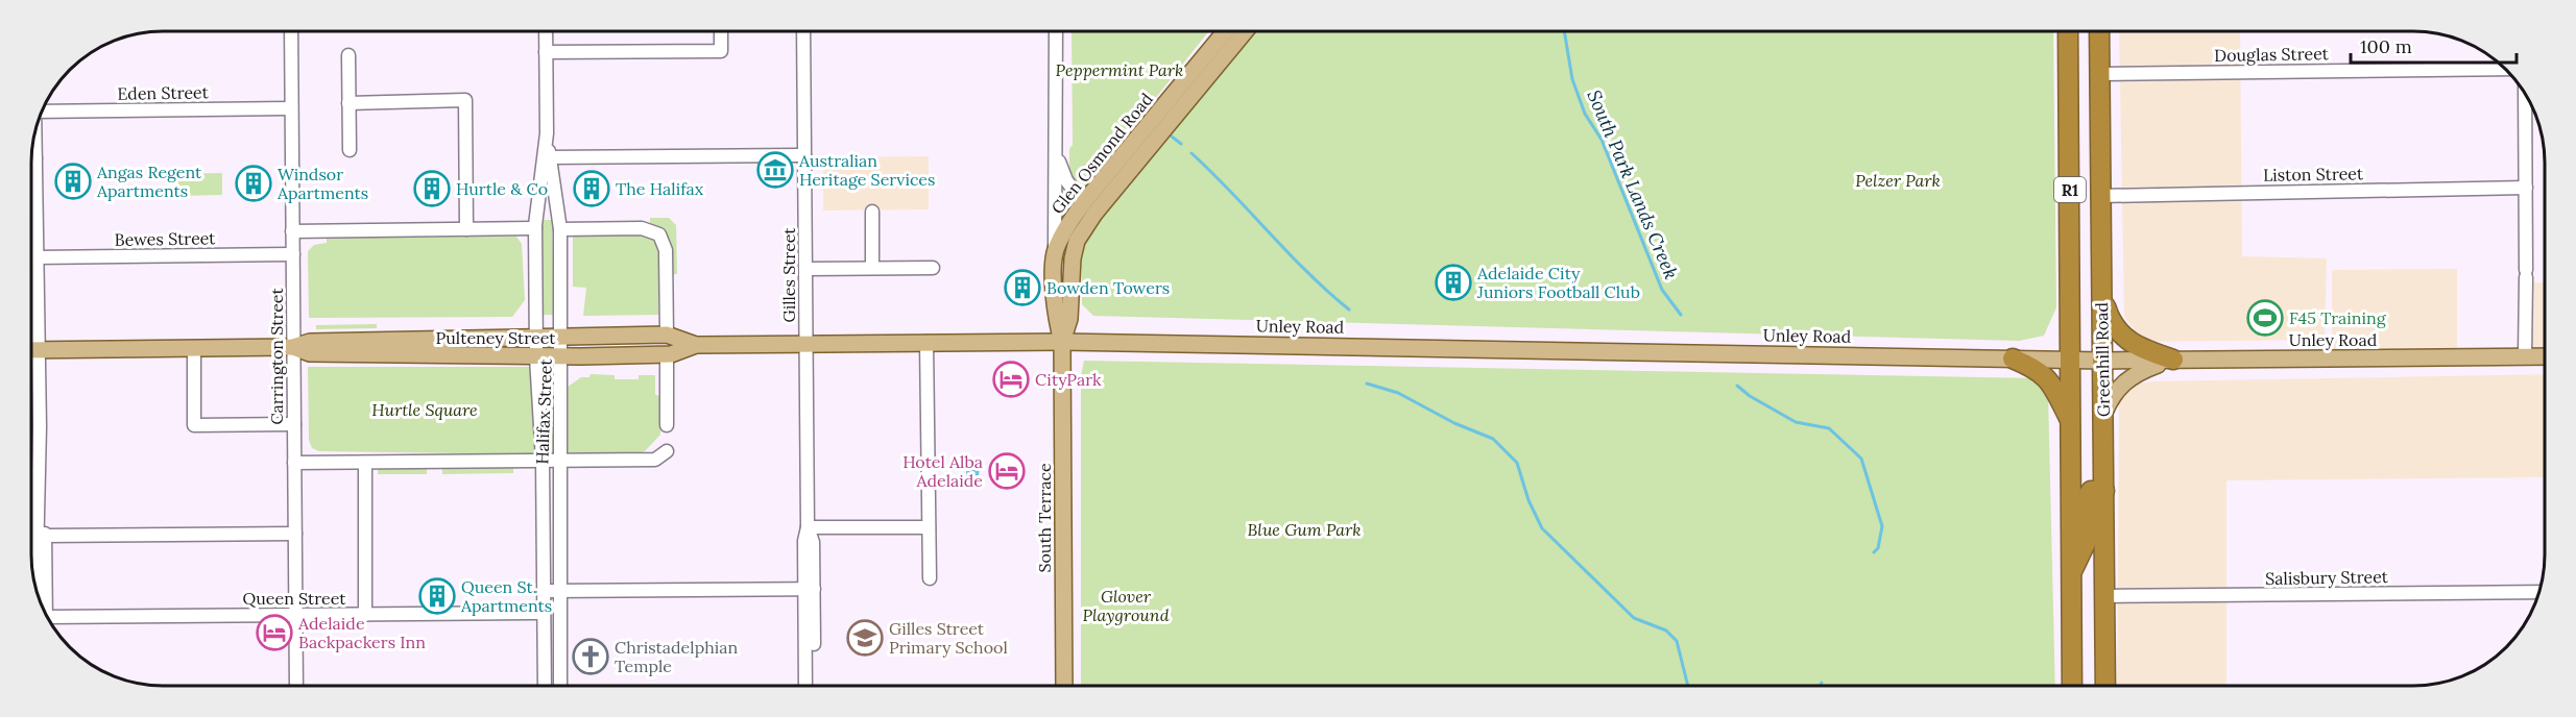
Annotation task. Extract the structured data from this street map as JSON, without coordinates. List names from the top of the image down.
{
  "streets": {
    "highway": ["R1", "Greenhill Road"],
    "main road": [
      "Glen Osmond Road",
      "Unley Road",
      "Pulteney Street",
      "South Terrace"
    ],
    "street": [
      "Douglas Street",
      "Eden Street",
      "Liston Street",
      "Bewes Street",
      "Gilles Street",
      "Carrington Street",
      "Halifax Street",
      "Salisbury Street",
      "Queen Street"
    ]
  },
  "crossings": [
    ["Douglas Street", "Greenhill Road"],
    ["Eden Street", "Carrington Street"],
    ["Glen Osmond Road", "South Terrace"],
    ["Liston Street", "Greenhill Road"],
    ["Bewes Street", "Carrington Street"],
    ["Gilles Street", "Pulteney Street"],
    ["Unley Road", "Pulteney Street"],
    ["Unley Road", "Greenhill Road"],
    ["Unley Road", "South Terrace"],
    ["Pulteney Street", "Carrington Street"],
    ["Pulteney Street", "Halifax Street"],
    ["Pulteney Street", "South Terrace"],
    ["Carrington Street", "Queen Street"],
    ["Greenhill Road", "Salisbury Street"],
    ["Halifax Street", "Queen Street"]
  ],
  "water": ["South Park Lands Creek"],
  "parks": [
    "Peppermint Park",
    "Pelzer Park",
    "Hurtle Square",
    "Blue Gum Park",
    "Glover Playground"
  ],
  "places": {
    "museum": ["Australian Heritage Services"],
    "building": [
      "Angas Regent Apartments",
      "Windsor Apartments",
      "Hurtle & Co",
      "The Halifax",
      "Adelaide City Juniors Football Club",
      "Bowden Towers",
      "Queen St. Apartments"
    ],
    "sports": ["F45 Training"],
    "hotel": ["CityPark", "Hotel Alba Adelaide", "Adelaide Backpackers Inn"],
    "school or university": ["Gilles Street Primary School"],
    "church": ["Christadelphian Temple"]
  },
  "scale_bar": "100 m"
}
